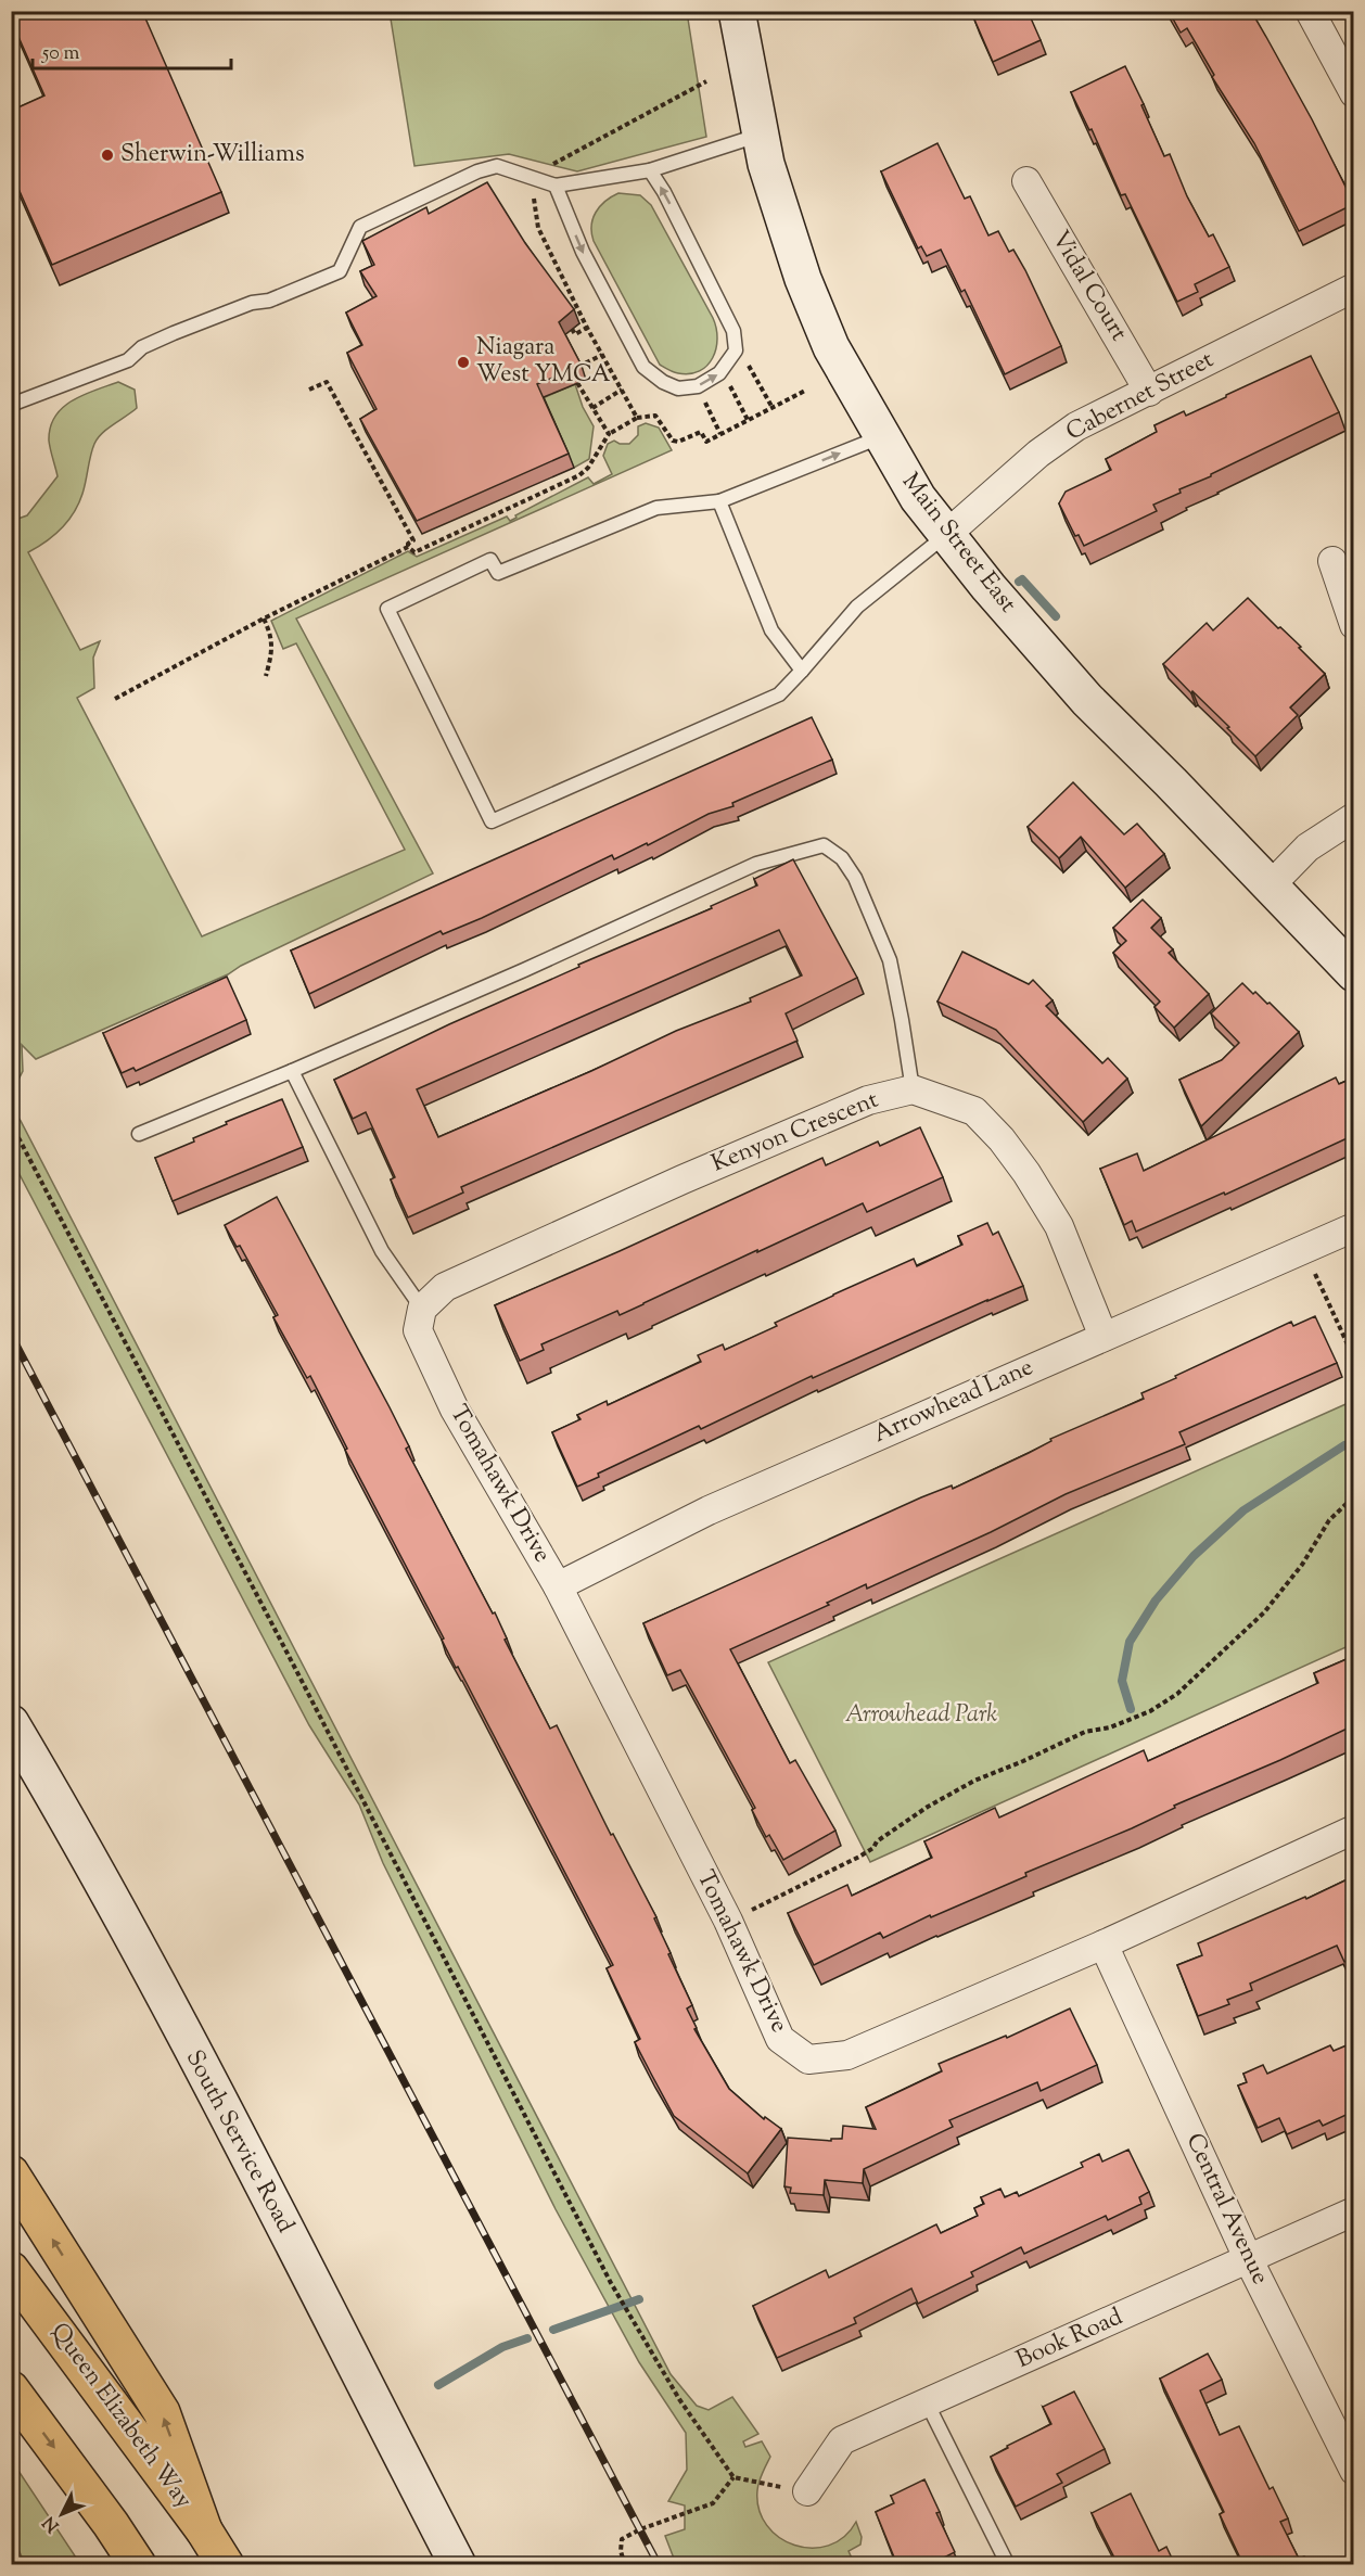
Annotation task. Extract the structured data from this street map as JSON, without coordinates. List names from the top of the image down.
{
  "streets": {
    "highway": ["Queen Elizabeth Way"],
    "main road": ["Main Street East", "South Service Road"],
    "street": [
      "Vidal Court",
      "Cabernet Street",
      "Kenyon Crescent",
      "Arrowhead Lane",
      "Tomahawk Drive",
      "Central Avenue",
      "Book Road"
    ]
  },
  "crossings": [
    ["Vidal Court", "Cabernet Street"],
    ["Cabernet Street", "Main Street East"],
    ["Kenyon Crescent", "Arrowhead Lane"],
    ["Kenyon Crescent", "Tomahawk Drive"],
    ["Arrowhead Lane", "Tomahawk Drive"],
    ["Tomahawk Drive", "Central Avenue"],
    ["Central Avenue", "Book Road"]
  ],
  "parks": ["Arrowhead Park"],
  "places": ["Sherwin-Williams", "Niagara West YMCA"],
  "scale_bar": "50 m",
  "north": "bottom left"
}
